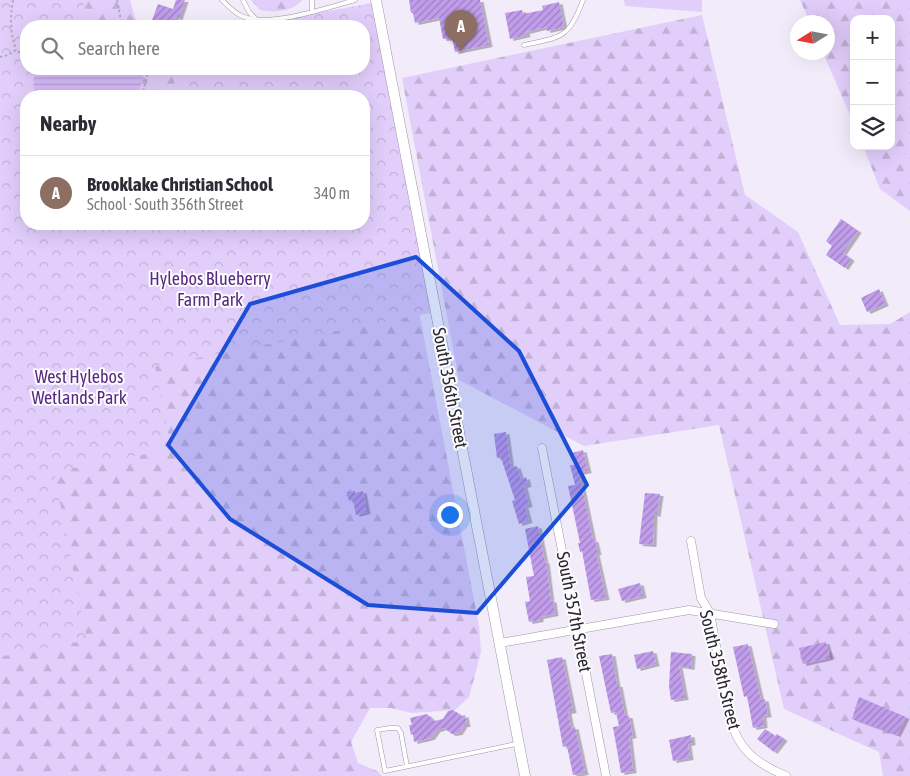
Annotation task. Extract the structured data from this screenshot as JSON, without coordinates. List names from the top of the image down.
{
  "streets": {
    "main road": ["South 356th Street"],
    "street": ["South 357th Street", "South 358th Street"]
  },
  "parks": ["Hylebos Blueberry Farm Park", "West Hylebos Wetlands Park"],
  "north": "left",
  "page": {
    "pins": "A",
    "map_buttons": ["+", "−"],
    "search": "Search here",
    "heading": "Nearby",
    "list": [
      {
        "mark": "A",
        "name": "Brooklake Christian School",
        "note": "School · South 356th Street",
        "value": "340 m"
      }
    ]
  }
}
